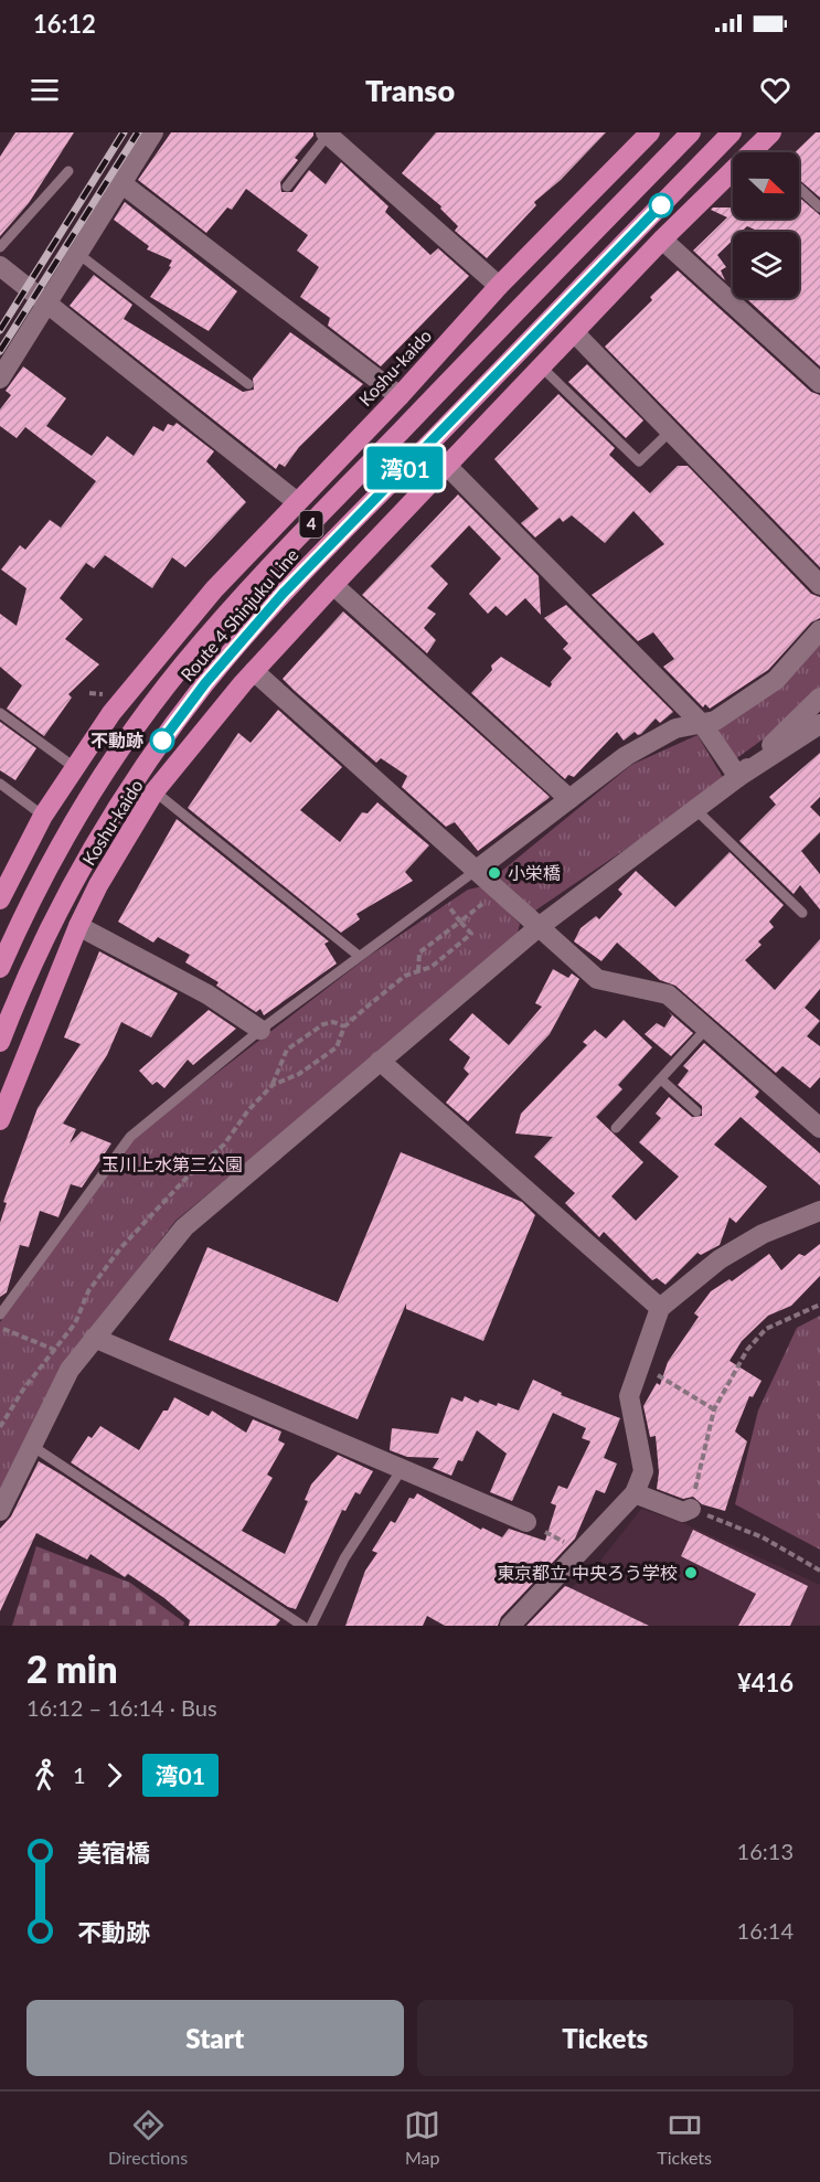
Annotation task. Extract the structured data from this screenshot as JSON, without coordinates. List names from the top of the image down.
{
  "streets": {
    "highway": ["Koshu-kaido", "4", "Route 4 Shinjuku Line"]
  },
  "parks": ["玉川上水第三公園"],
  "places": ["不動跡", "小栄橋", "東京都立 中央ろう学校"],
  "lines": ["bus line 湾01"],
  "north": "right",
  "page": {
    "status": "16:12",
    "header": "Transo",
    "on_map": "湾01",
    "heading": ["2 min", "16:12 – 16:14 · Bus", "¥416"],
    "legs": ["1", "湾01"],
    "list": [
      {
        "name": "美宿橋",
        "value": "16:13"
      },
      {
        "name": "不動跡",
        "value": "16:14"
      }
    ],
    "buttons": ["Start", "Tickets"],
    "tabs": ["Directions", "Map", "Tickets"]
  }
}
